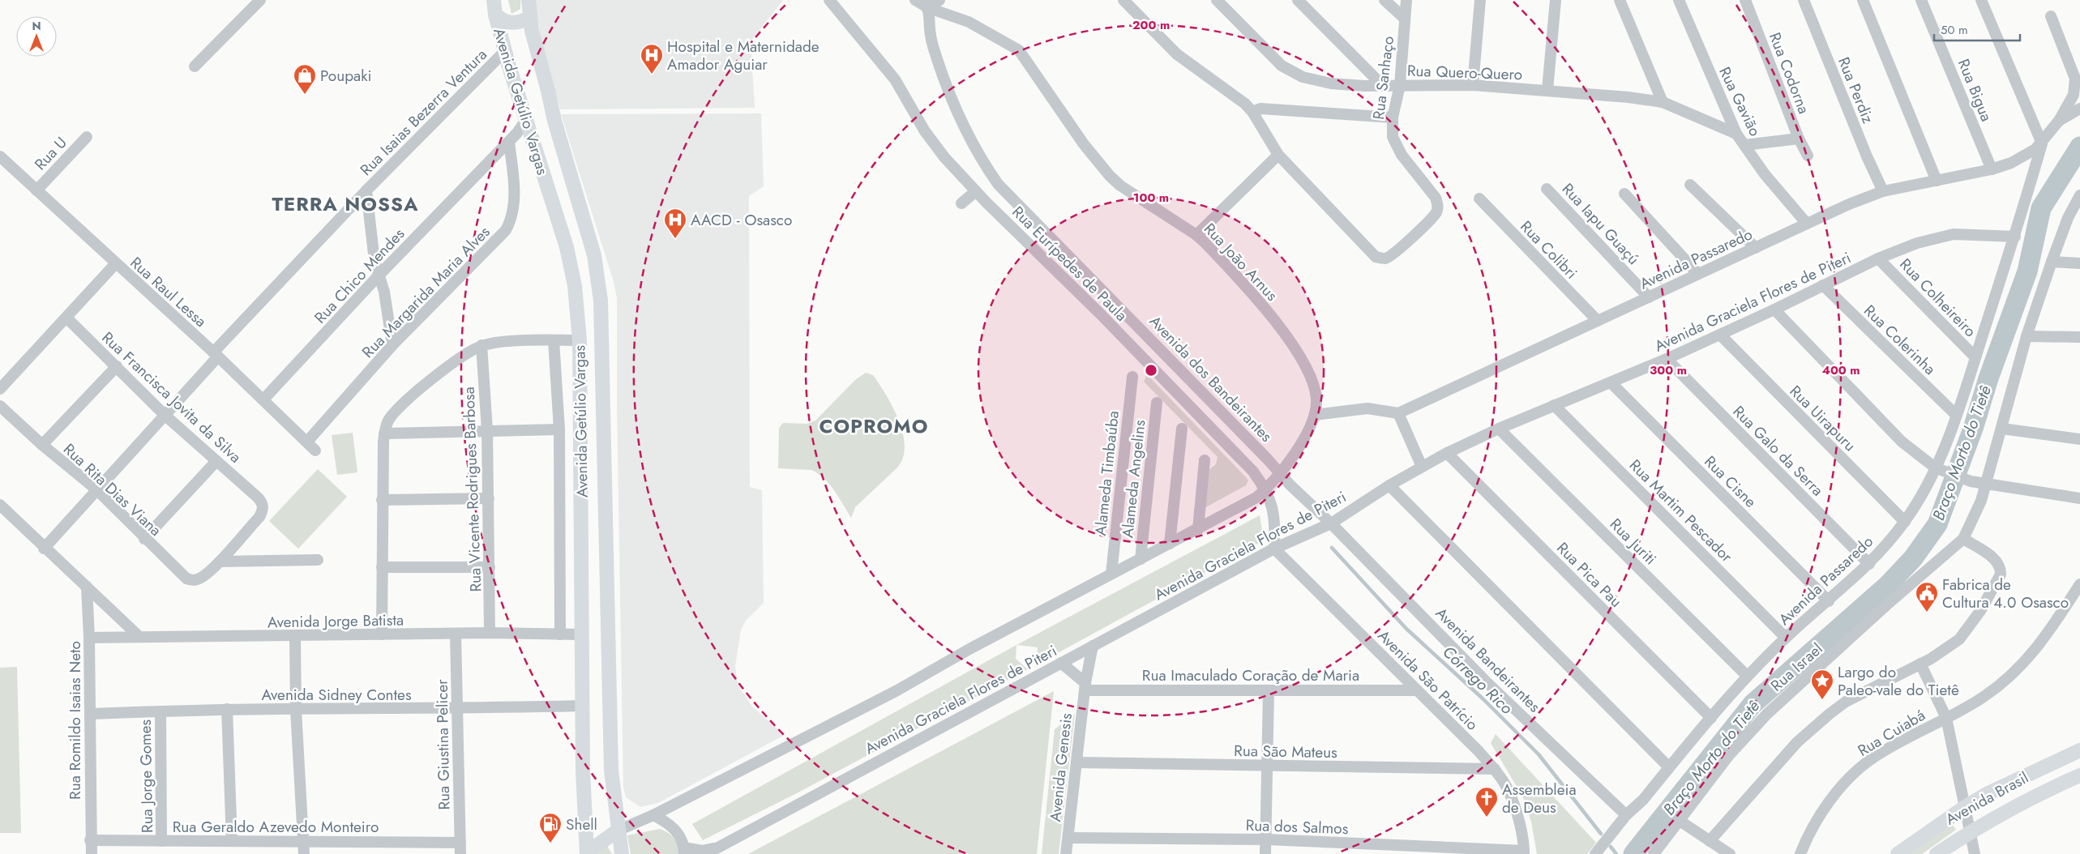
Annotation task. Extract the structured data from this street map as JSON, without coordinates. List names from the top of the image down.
{
  "streets": {
    "main road": ["Avenida Getúlio Vargas", "Avenida Brasil"],
    "street": [
      "Rua Quero-Quero",
      "Rua Codorna",
      "Rua Sanhaço",
      "Rua Perdiz",
      "Rua Bigua",
      "Rua Gavião",
      "Rua Isaias Bezerra Ventura",
      "Rua U",
      "Rua Iapu Guaçú",
      "Rua Colibri",
      "Avenida Passaredo",
      "Rua João Arnus",
      "Rua Eurípedes de Paula",
      "Rua Chico Mendes",
      "Rua Raul Lessa",
      "Rua Margarida Maria Alves",
      "Rua Colheireiro",
      "Avenida Graciela Flores de Piteri",
      "Rua Colerinha",
      "Avenida dos Bandeirantes",
      "Rua Francisca Jovita da Silva",
      "Rua Uirapuru",
      "Rua Galo da Serra",
      "Alameda Timbaúba",
      "Alameda Angelins",
      "Rua Cisne",
      "Rua Rita Dias Viana",
      "Rua Vicente Rodrigues Barbosa",
      "Rua Martim Pescador",
      "Rua Juriti",
      "Rua Pica Pau",
      "Avenida Jorge Batista",
      "Avenida Bandeirantes",
      "Rua Israel",
      "Rua Imaculado Coração de Maria",
      "Avenida São Patrício",
      "Avenida Sidney Contes",
      "Rua Romildo Isaias Neto",
      "Rua Cuiabá",
      "Rua Giustina Pelicer",
      "Rua São Mateus",
      "Avenida Genesis",
      "Rua Jorge Gomes",
      "Rua Geraldo Azevedo Monteiro",
      "Rua dos Salmos"
    ]
  },
  "crossings": [
    ["Rua Quero-Quero", "Rua Sanhaço"],
    ["Rua Quero-Quero", "Rua Gavião"],
    ["Rua Perdiz", "Avenida Passaredo"],
    ["Rua Bigua", "Avenida Passaredo"],
    ["Avenida Getúlio Vargas", "Rua Isaias Bezerra Ventura"],
    ["Avenida Getúlio Vargas", "Rua Chico Mendes"],
    ["Avenida Getúlio Vargas", "Avenida Jorge Batista"],
    ["Avenida Getúlio Vargas", "Avenida Sidney Contes"],
    ["Rua Gavião", "Avenida Passaredo"],
    ["Rua Isaias Bezerra Ventura", "Rua Raul Lessa"],
    ["Rua Isaias Bezerra Ventura", "Rua Francisca Jovita da Silva"],
    ["Rua Isaias Bezerra Ventura", "Rua Rita Dias Viana"],
    ["Rua U", "Rua Raul Lessa"],
    ["Rua Iapu Guaçú", "Avenida Passaredo"],
    ["Rua Colibri", "Avenida Passaredo"],
    ["Avenida Passaredo", "Rua Colheireiro"],
    ["Avenida Passaredo", "Avenida Graciela Flores de Piteri"],
    ["Avenida Passaredo", "Rua Colerinha"],
    ["Avenida Passaredo", "Rua Uirapuru"],
    ["Avenida Passaredo", "Rua Galo da Serra"],
    ["Avenida Passaredo", "Rua Cisne"],
    ["Avenida Passaredo", "Rua Martim Pescador"],
    ["Avenida Passaredo", "Rua Juriti"],
    ["Avenida Passaredo", "Rua Pica Pau"],
    ["Avenida Passaredo", "Avenida Bandeirantes"],
    ["Rua João Arnus", "Avenida dos Bandeirantes"],
    ["Rua Eurípedes de Paula", "Avenida Graciela Flores de Piteri"],
    ["Rua Eurípedes de Paula", "Avenida São Patrício"],
    ["Rua Chico Mendes", "Rua Raul Lessa"],
    ["Rua Chico Mendes", "Rua Margarida Maria Alves"],
    ["Rua Raul Lessa", "Rua Margarida Maria Alves"],
    ["Rua Colheireiro", "Avenida Graciela Flores de Piteri"],
    ["Avenida Graciela Flores de Piteri", "Rua Colerinha"],
    ["Avenida Graciela Flores de Piteri", "Avenida dos Bandeirantes"],
    ["Avenida Graciela Flores de Piteri", "Rua Uirapuru"],
    ["Avenida Graciela Flores de Piteri", "Rua Galo da Serra"],
    ["Avenida Graciela Flores de Piteri", "Rua Cisne"],
    ["Avenida Graciela Flores de Piteri", "Rua Martim Pescador"],
    ["Avenida Graciela Flores de Piteri", "Rua Juriti"],
    ["Avenida Graciela Flores de Piteri", "Rua Pica Pau"],
    ["Avenida Graciela Flores de Piteri", "Avenida Bandeirantes"],
    ["Avenida Graciela Flores de Piteri", "Avenida São Patrício"],
    ["Avenida Graciela Flores de Piteri", "Avenida Genesis"],
    ["Avenida dos Bandeirantes", "Avenida Bandeirantes"],
    ["Rua Francisca Jovita da Silva", "Rua Rita Dias Viana"],
    ["Rua Vicente Rodrigues Barbosa", "Avenida Jorge Batista"],
    ["Avenida Jorge Batista", "Rua Romildo Isaias Neto"],
    ["Avenida Jorge Batista", "Rua Giustina Pelicer"],
    ["Rua Imaculado Coração de Maria", "Avenida São Patrício"],
    ["Rua Imaculado Coração de Maria", "Avenida Genesis"],
    ["Avenida São Patrício", "Rua São Mateus"],
    ["Avenida São Patrício", "Rua dos Salmos"],
    ["Avenida Sidney Contes", "Rua Romildo Isaias Neto"],
    ["Avenida Sidney Contes", "Rua Giustina Pelicer"],
    ["Avenida Sidney Contes", "Rua Jorge Gomes"],
    ["Rua Romildo Isaias Neto", "Rua Geraldo Azevedo Monteiro"],
    ["Rua Giustina Pelicer", "Rua Geraldo Azevedo Monteiro"],
    ["Rua São Mateus", "Avenida Genesis"],
    ["Avenida Genesis", "Rua dos Salmos"],
    ["Rua Jorge Gomes", "Rua Geraldo Azevedo Monteiro"]
  ],
  "districts": ["TERRA NOSSA", "COPROMO"],
  "water": ["Braço Morto do Tietê", "Córrego Rico"],
  "places": {
    "hospital": ["Hospital e Maternidade Amador Aguiar", "AACD - Osasco"],
    "shop": ["Poupaki"],
    "public building": ["Fabrica de Cultura 4.0 Osasco"],
    "place": ["Largo do Paleo-vale do Tietê"],
    "church": ["Assembleia de Deus"],
    "fuel station": ["Shell"]
  },
  "scale_bar": "50 m",
  "north": "top",
  "rings": [
    "200 m",
    "100 m",
    "300 m",
    "400 m"
  ]
}
